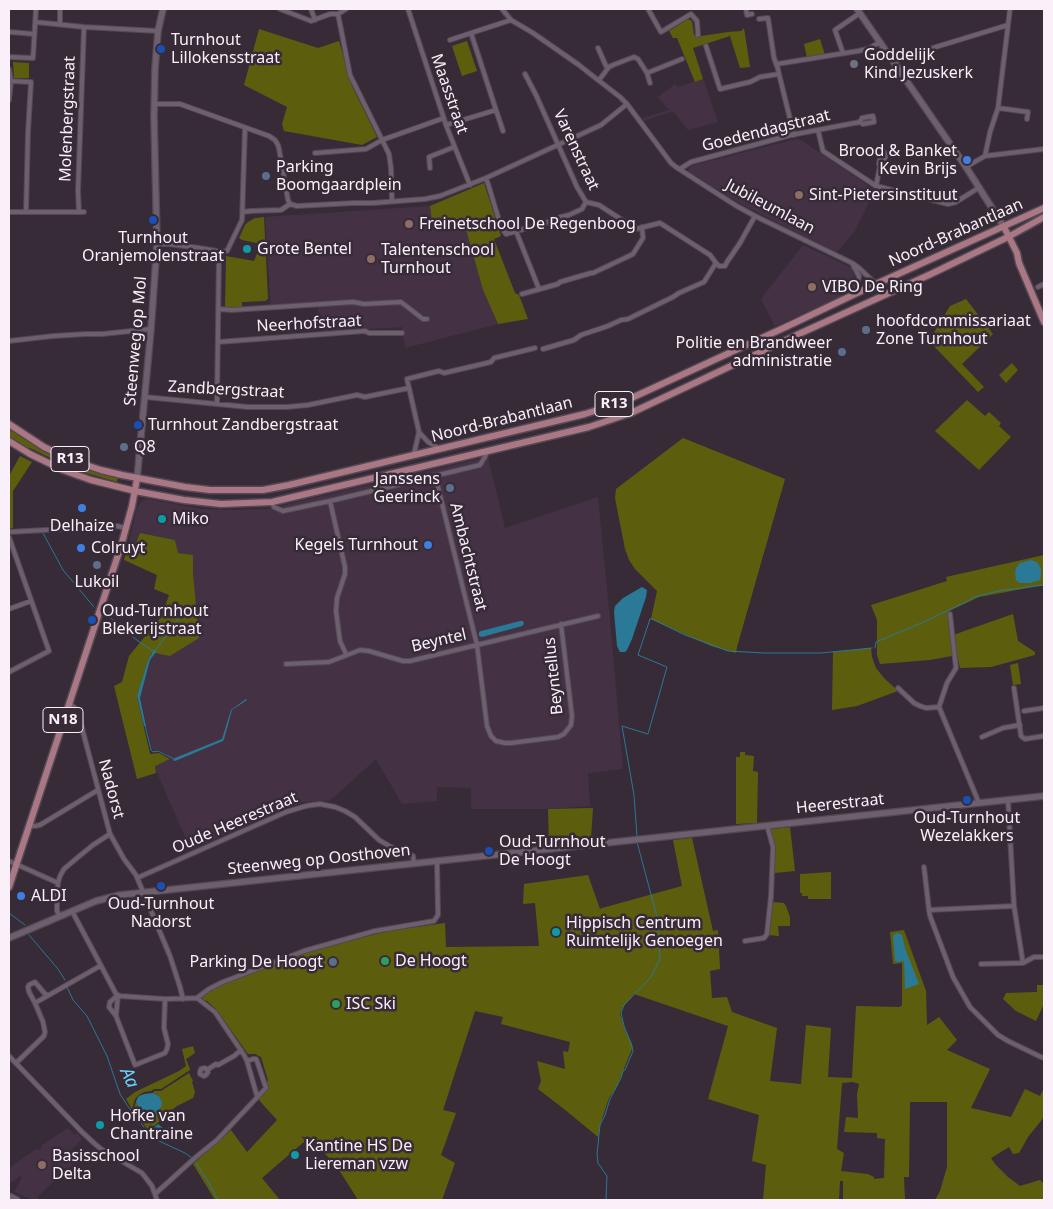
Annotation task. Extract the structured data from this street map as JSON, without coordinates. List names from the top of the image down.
{
  "streets": {
    "main road": [
      "Noord-Brabantlaan",
      "Steenweg op Mol",
      "R13",
      "N18"
    ],
    "street": [
      "Maasstraat",
      "Molenbergstraat",
      "Goedendagstraat",
      "Varenstraat",
      "Jubileumlaan",
      "Neerhofstraat",
      "Zandbergstraat",
      "Ambachtstraat",
      "Beyntel",
      "Beyntellus",
      "Nadorst",
      "Heerestraat",
      "Oude Heerestraat",
      "Steenweg op Oosthoven"
    ]
  },
  "crossings": [
    ["Goedendagstraat", "Jubileumlaan"],
    ["Jubileumlaan", "Noord-Brabantlaan"],
    ["Noord-Brabantlaan", "Steenweg op Mol"],
    ["Noord-Brabantlaan", "R13"],
    ["Noord-Brabantlaan", "Ambachtstraat"],
    ["Steenweg op Mol", "Zandbergstraat"],
    ["Steenweg op Mol", "R13"],
    ["Steenweg op Mol", "N18"],
    ["Steenweg op Mol", "Nadorst"],
    ["Ambachtstraat", "Beyntel"],
    ["Ambachtstraat", "Beyntellus"],
    ["Beyntel", "Beyntellus"],
    ["N18", "Nadorst"],
    ["Nadorst", "Oude Heerestraat"],
    ["Nadorst", "Steenweg op Oosthoven"],
    ["Heerestraat", "Steenweg op Oosthoven"],
    ["Oude Heerestraat", "Steenweg op Oosthoven"]
  ],
  "water": ["Aa"],
  "places": [
    "Turnhout Lillokensstraat",
    "Goddelijk Kind Jezuskerk",
    "Brood & Banket Kevin Brijs",
    "Parking Boomgaardplein",
    "Sint-Pietersinstituut",
    "Turnhout Oranjemolenstraat",
    "Freinetschool De Regenboog",
    "Grote Bentel",
    "Talentenschool Turnhout",
    "VIBO De Ring",
    "hoofdcommissariaat Zone Turnhout",
    "Politie en Brandweer administratie",
    "Turnhout Zandbergstraat",
    "Q8",
    "Janssens Geerinck",
    "Delhaize",
    "Miko",
    "Kegels Turnhout",
    "Colruyt",
    "Lukoil",
    "Oud-Turnhout Blekerijstraat",
    "Oud-Turnhout Wezelakkers",
    "Oud-Turnhout De Hoogt",
    "Oud-Turnhout Nadorst",
    "ALDI",
    "Hippisch Centrum Ruimtelijk Genoegen",
    "De Hoogt",
    "Parking De Hoogt",
    "ISC Ski",
    "Hofke van Chantraine",
    "Kantine HS De Liereman vzw",
    "Basisschool Delta"
  ]
}
